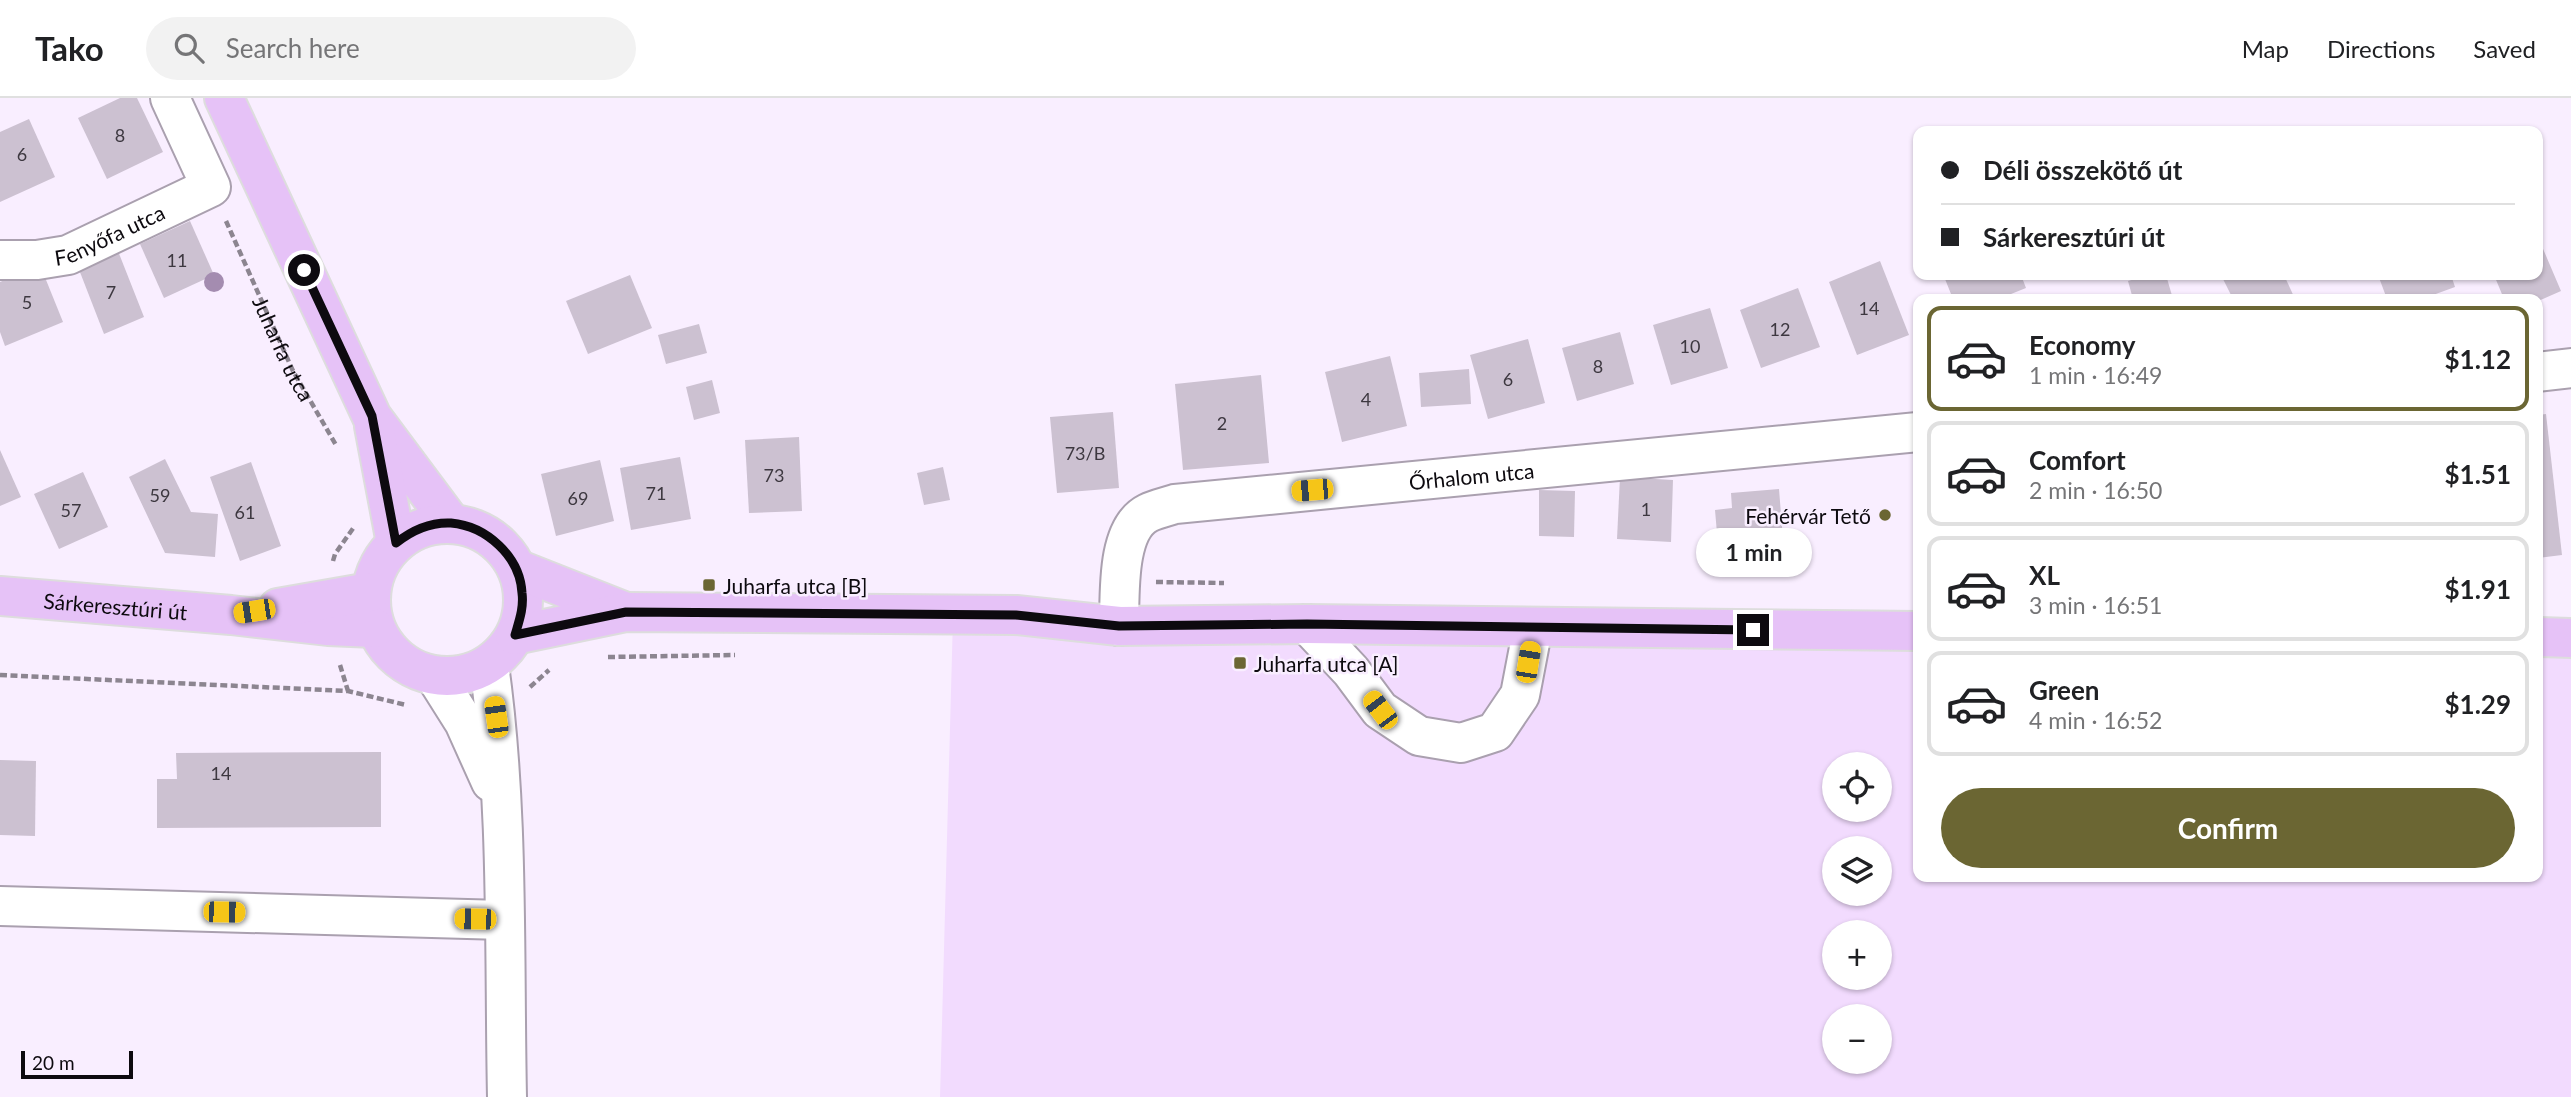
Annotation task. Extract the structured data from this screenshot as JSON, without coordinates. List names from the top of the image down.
{
  "streets": {
    "main road": ["Sárkeresztúri út"],
    "street": ["Fenyőfa utca", "Őrhalom utca"],
    "path": ["Juharfa utca"]
  },
  "crossings": [
    ["Fenyőfa utca", "Juharfa utca"]
  ],
  "places": {
    "other": ["Fehérvár Tető"],
    "transit": ["Juharfa utca [B]", "Juharfa utca [A]"]
  },
  "house_numbers": [
    "8",
    "6",
    "11",
    "7",
    "5",
    "14",
    "12",
    "10",
    "8",
    "6",
    "4",
    "2",
    "73/B",
    "73",
    "71",
    "59",
    "69",
    "1",
    "57",
    "61",
    "14"
  ],
  "scale_bar": "20 m",
  "page": {
    "header": "Tako",
    "search": "Search here",
    "nav": ["Map", "Directions", "Saved"],
    "banner": ["Déli összekötő út", "Sárkeresztúri út"],
    "list": [
      {
        "name": "Economy",
        "note": "1 min · 16:49",
        "value": "$1.12"
      },
      {
        "name": "Comfort",
        "note": "2 min · 16:50",
        "value": "$1.51"
      },
      {
        "name": "XL",
        "note": "3 min · 16:51",
        "value": "$1.91"
      },
      {
        "name": "Green",
        "note": "4 min · 16:52",
        "value": "$1.29"
      }
    ],
    "bubble": "1 min",
    "map_buttons": ["+", "−"],
    "buttons": "Confirm",
    "scale": "20 m"
  }
}
